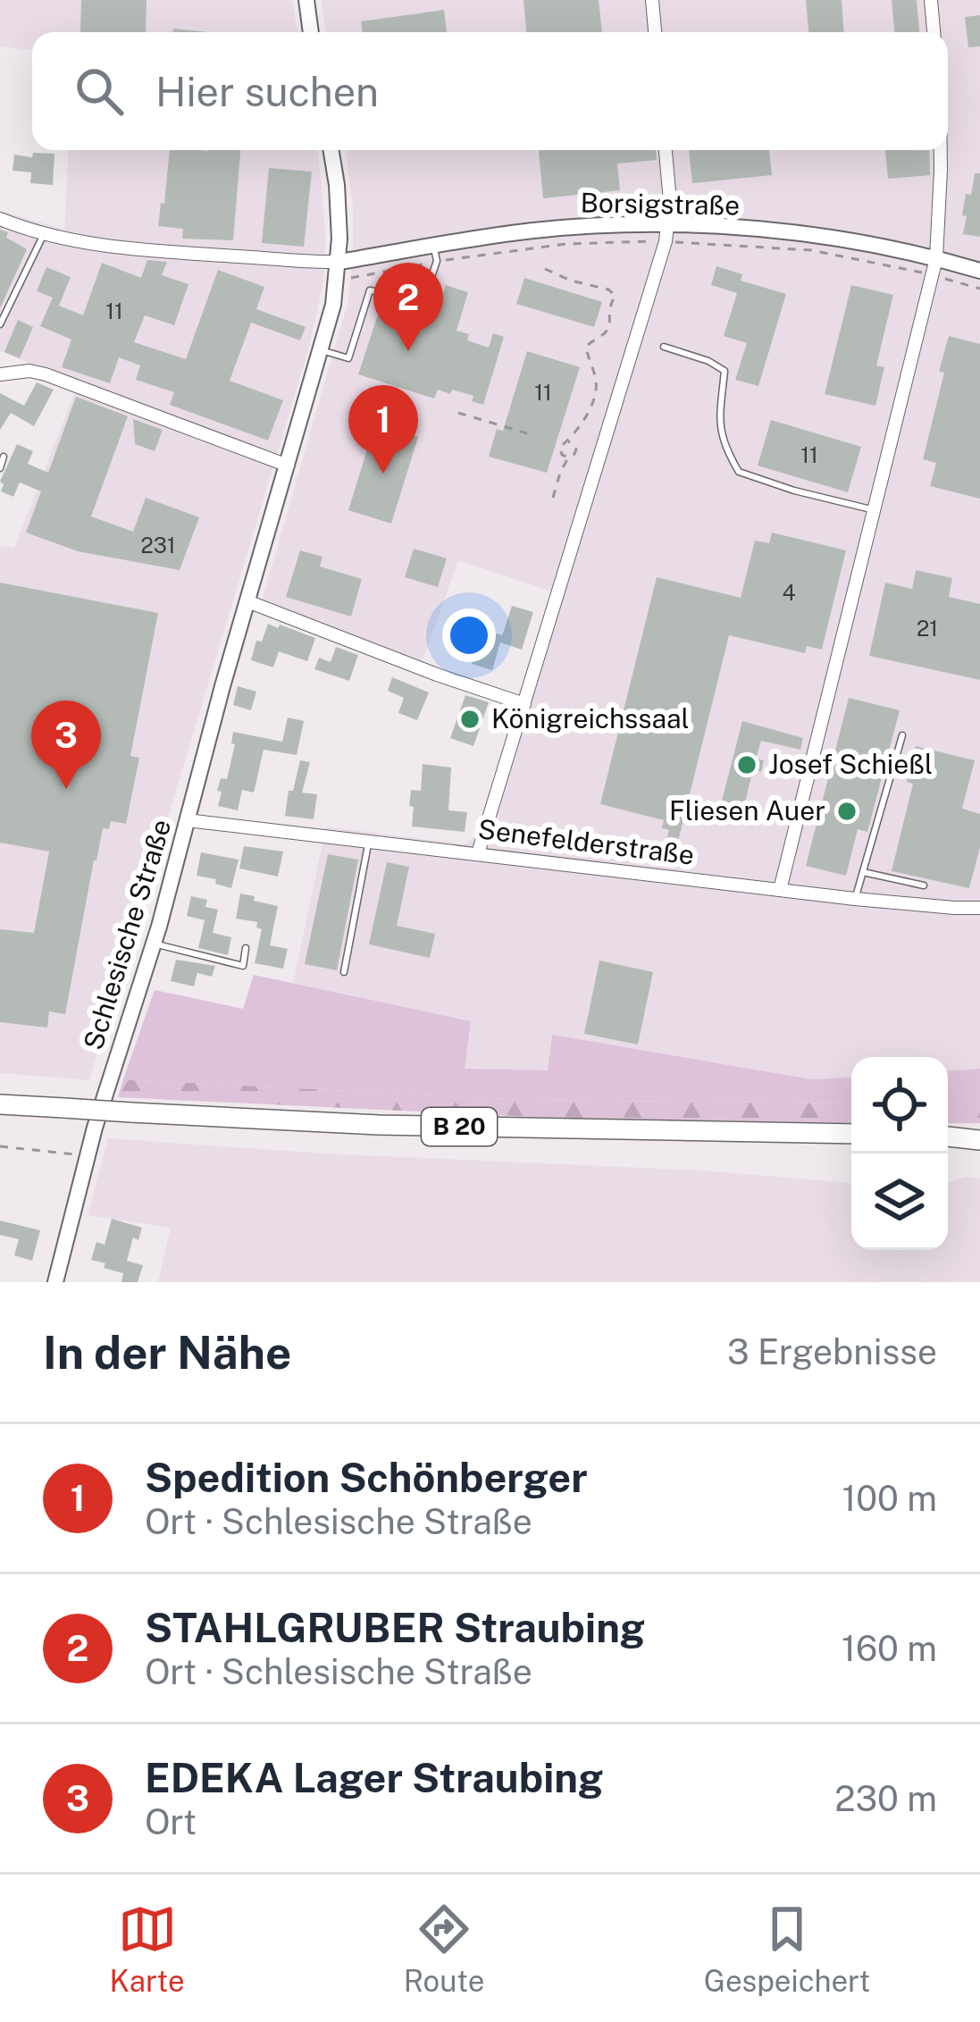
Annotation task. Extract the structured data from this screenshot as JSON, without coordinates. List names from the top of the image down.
{
  "streets": {
    "highway": ["B 20"],
    "street": ["Borsigstraße", "Senefelderstraße", "Schlesische Straße"]
  },
  "crossings": [
    ["Borsigstraße", "Schlesische Straße"],
    ["Senefelderstraße", "Schlesische Straße"]
  ],
  "places": ["Königreichssaal", "Josef Schießl", "Fliesen Auer"],
  "house_numbers": [
    "11",
    "11",
    "11",
    "231",
    "4",
    "21"
  ],
  "page": {
    "search": "Hier suchen",
    "pins": ["2", "1", "3"],
    "heading": ["In der Nähe", "3 Ergebnisse"],
    "list": [
      {
        "mark": "1",
        "name": "Spedition Schönberger",
        "note": "Ort · Schlesische Straße",
        "value": "100 m"
      },
      {
        "mark": "2",
        "name": "STAHLGRUBER Straubing",
        "note": "Ort · Schlesische Straße",
        "value": "160 m"
      },
      {
        "mark": "3",
        "name": "EDEKA Lager Straubing",
        "note": "Ort",
        "value": "230 m"
      }
    ],
    "nav": ["Karte", "Route", "Gespeichert"]
  }
}
